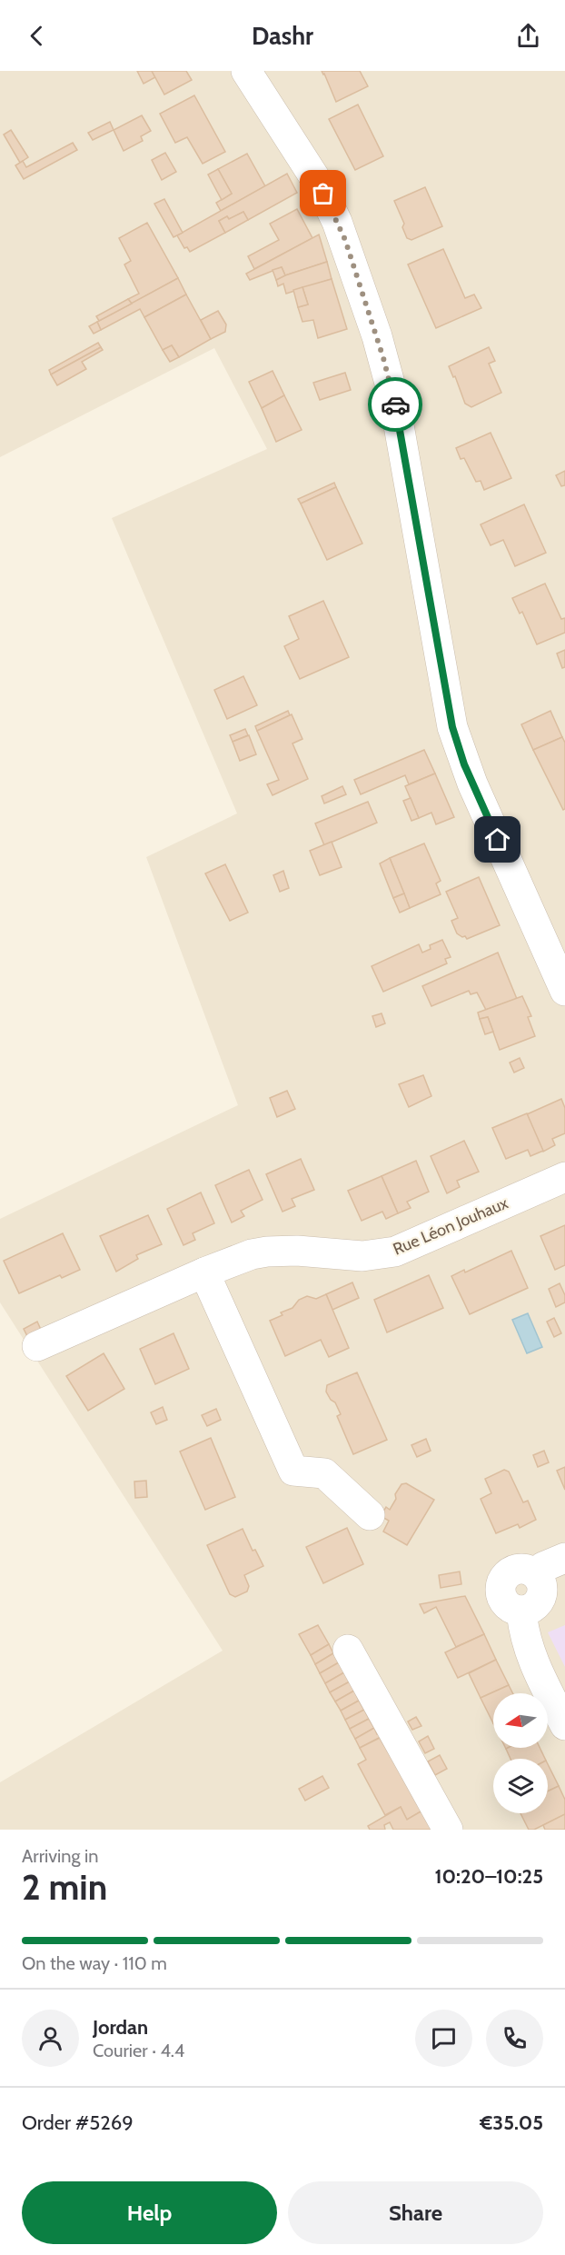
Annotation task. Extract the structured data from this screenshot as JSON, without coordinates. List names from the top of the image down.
{
  "streets": {
    "street": ["Rue Léon Jouhaux"]
  },
  "north": "left",
  "page": {
    "header": "Dashr",
    "heading": ["2 min", "Arriving in", "10:20–10:25"],
    "panel": [
      "Jordan",
      "Courier · 4.4",
      "Order #5269",
      "€35.05"
    ],
    "bar": "On the way · 110 m",
    "buttons": ["Help", "Share"]
  }
}
